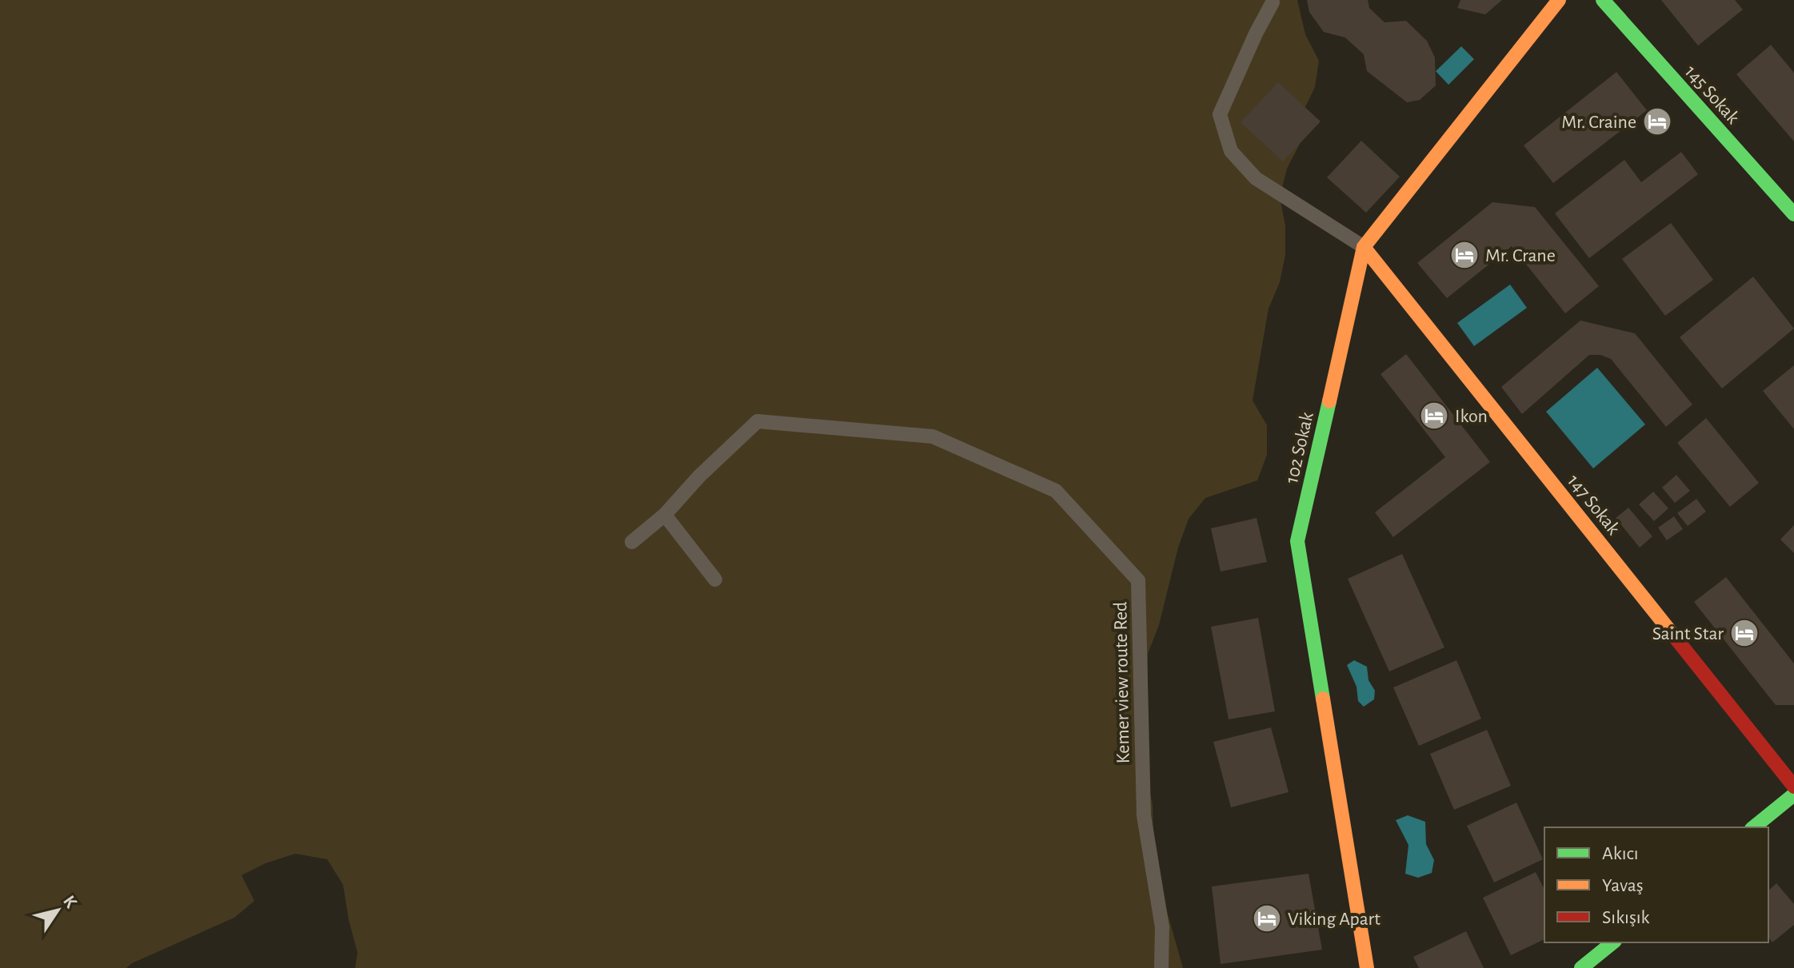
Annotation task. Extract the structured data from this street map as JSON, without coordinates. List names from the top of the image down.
{
  "streets": {
    "street": ["145 Sokak", "102 Sokak", "147 Sokak"],
    "lane": ["Kemer view route Red"]
  },
  "crossings": [
    ["102 Sokak", "147 Sokak"]
  ],
  "places": {
    "hotel": [
      "Mr. Craine",
      "Mr. Crane",
      "Ikon",
      "Saint Star",
      "Viking Apart"
    ]
  },
  "legend": ["Akıcı", "Yavaş", "Sıkışık"],
  "north": "top right"
}
